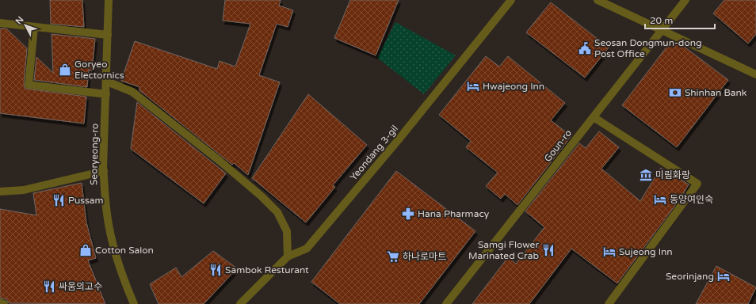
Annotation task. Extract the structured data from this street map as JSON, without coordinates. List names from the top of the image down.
{
  "streets": {
    "street": ["Goun-ro", "Yeondang 3-gil", "Seoryeong-ro"]
  },
  "places": {
    "public building": ["Seosan Dongmun-dong Post Office"],
    "shop": ["Goryeo Electornics", "Cotton Salon"],
    "hotel": [
      "Hwajeong Inn",
      "동양여인숙",
      "Sujeong Inn",
      "Seorinjang"
    ],
    "bank": ["Shinhan Bank"],
    "museum": ["미림화랑"],
    "restaurant": [
      "Pussam",
      "Samgi Flower Marinated Crab",
      "Sambok Resturant",
      "싸움의고수"
    ],
    "pharmacy": ["Hana Pharmacy"],
    "supermarket": ["하나로마트"]
  },
  "scale_bar": "20 m",
  "north": "top left"
}
